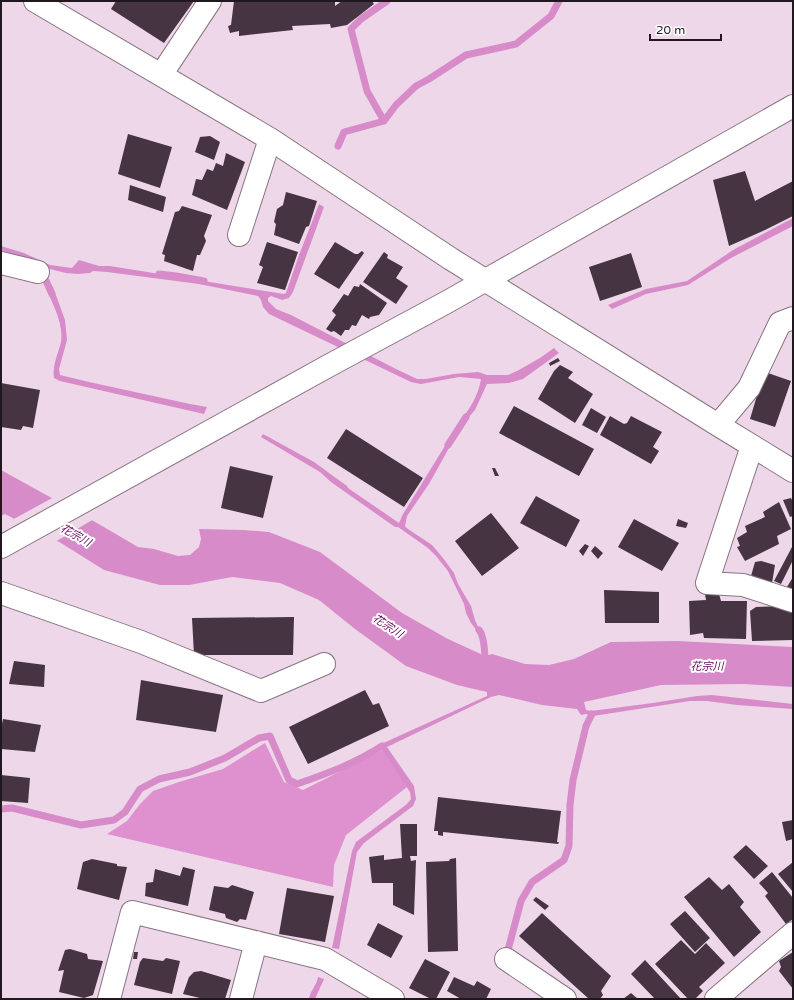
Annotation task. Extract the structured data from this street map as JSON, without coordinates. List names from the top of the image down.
{
  "water": ["花宗川"],
  "scale_bar": "20 m"
}
